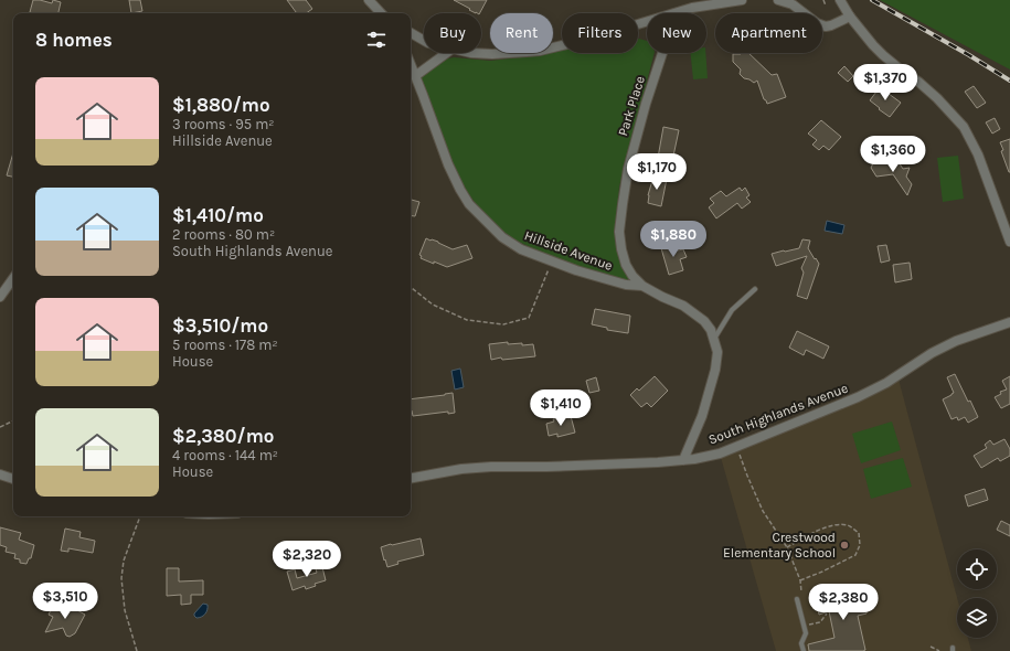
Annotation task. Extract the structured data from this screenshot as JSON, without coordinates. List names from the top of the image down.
{
  "streets": {
    "street": ["Park Place", "Hillside Avenue", "South Highlands Avenue"]
  },
  "crossings": [
    ["Park Place", "Hillside Avenue"],
    ["Hillside Avenue", "South Highlands Avenue"]
  ],
  "places": ["Crestwood Elementary School"],
  "page": {
    "chip": [
      "Buy",
      "Rent",
      "Filters",
      "New",
      "Apartment"
    ],
    "heading": "8 homes",
    "price": [
      "$1,370",
      "$1,360",
      "$1,170",
      "$1,880",
      "$1,410",
      "$2,320",
      "$3,510",
      "$2,380"
    ],
    "list": [
      {
        "name": "$1,880/mo",
        "note": "3 rooms · 95 m² · Hillside Avenue"
      },
      {
        "name": "$1,410/mo",
        "note": "2 rooms · 80 m² · South Highlands Avenue"
      },
      {
        "name": "$3,510/mo",
        "note": "5 rooms · 178 m² · House"
      },
      {
        "name": "$2,380/mo",
        "note": "4 rooms · 144 m² · House"
      }
    ]
  }
}
